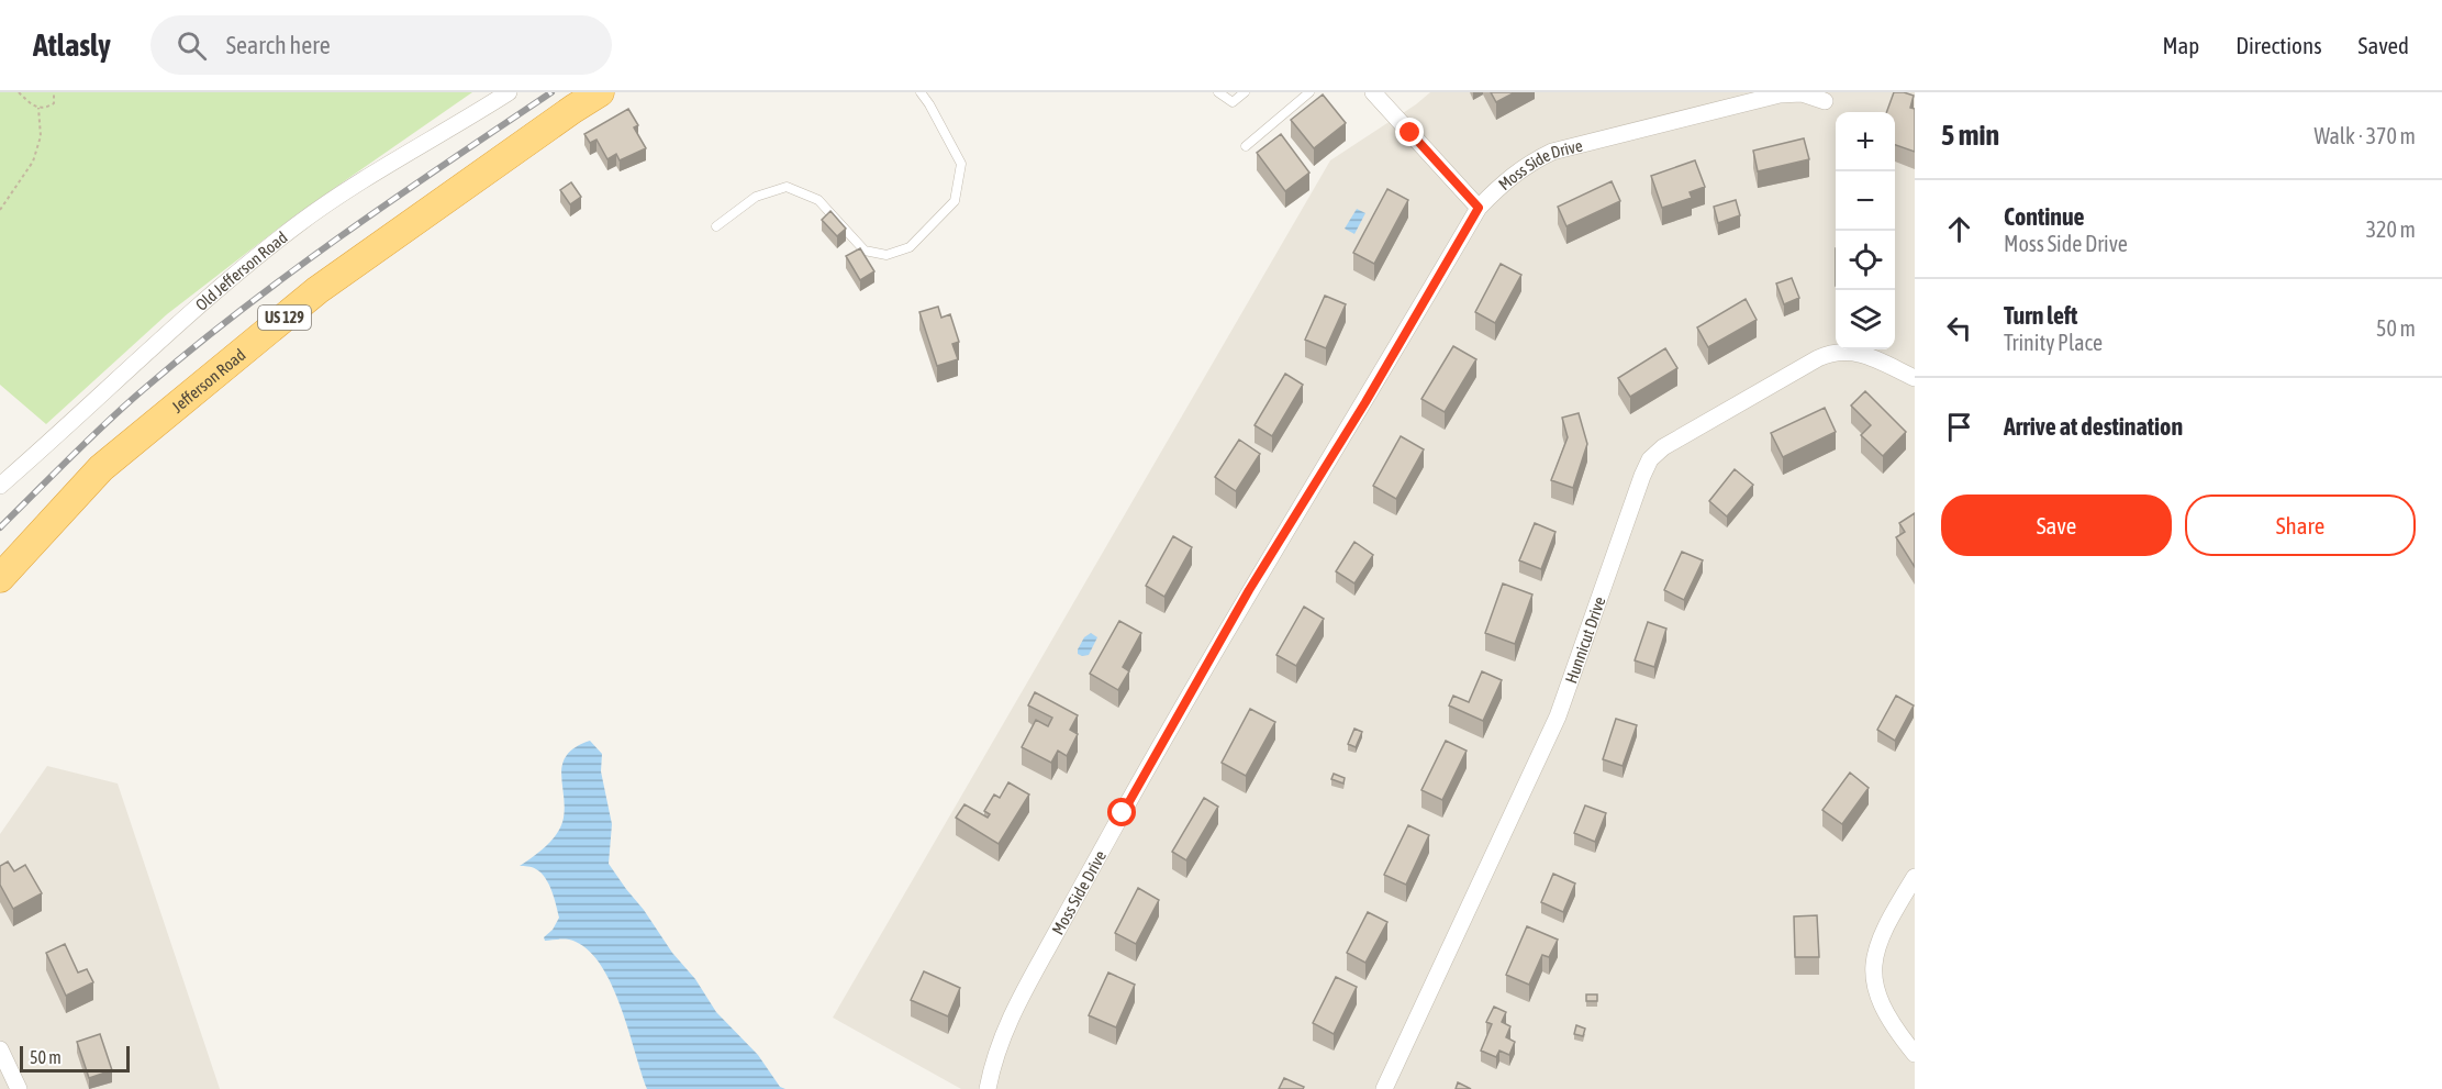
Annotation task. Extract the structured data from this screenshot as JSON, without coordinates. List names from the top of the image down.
{
  "streets": {
    "highway": ["US 129", "Jefferson Road"],
    "street": ["Moss Side Drive", "Old Jefferson Road", "Hunnicut Drive"]
  },
  "scale_bar": "50 m",
  "page": {
    "header": "Atlasly",
    "search": "Search here",
    "nav": ["Map", "Directions", "Saved"],
    "heading": ["5 min", "Walk · 370 m"],
    "map_buttons": ["+", "−"],
    "list": [
      ["Continue", "Moss Side Drive", "320 m"],
      ["Turn left", "Trinity Place", "50 m"],
      "Arrive at destination"
    ],
    "buttons": ["Save", "Share"],
    "scale": "50 m"
  }
}
